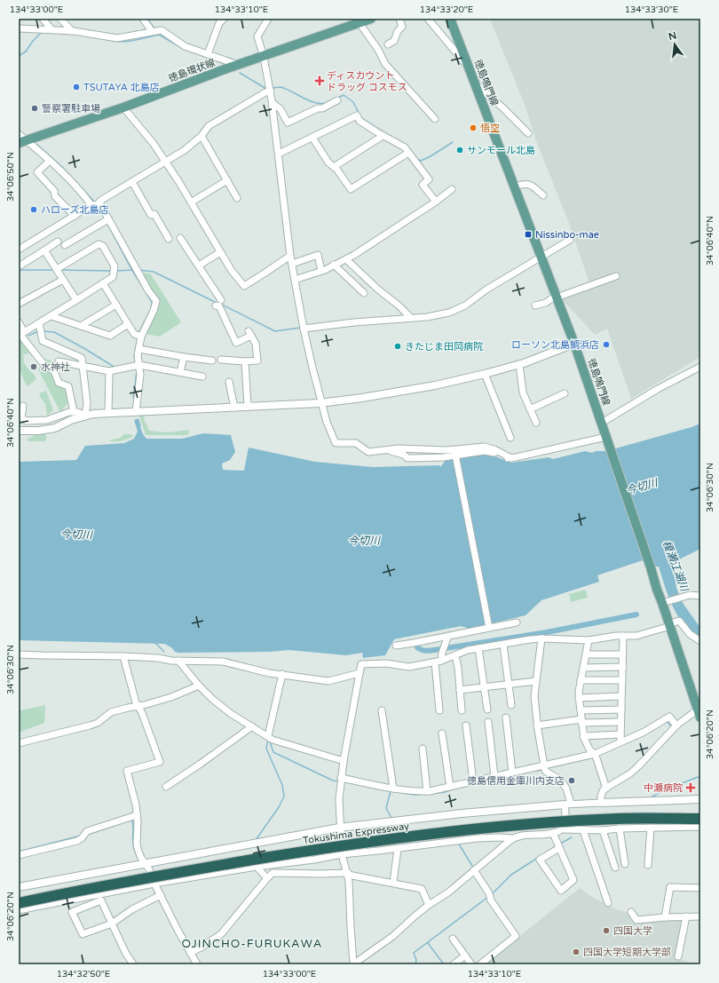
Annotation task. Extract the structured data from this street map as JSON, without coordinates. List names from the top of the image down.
{
  "streets": {
    "highway": ["Tokushima Expressway"],
    "main road": ["徳島環状線", "徳島鳴門線"]
  },
  "districts": ["OJINCHO-FURUKAWA"],
  "water": ["今切川", "榎瀬江湖川"],
  "places": {
    "health": ["ディスカウント ドラッグ コスモス", "中瀬病院"],
    "other": [
      "TSUTAYA 北島店",
      "警察署駐車場",
      "悟空",
      "サンモール北島",
      "ハローズ北島店",
      "ローソン北島鯛浜店",
      "きたじま田岡病院",
      "水神社",
      "徳島信用金庫川内支店",
      "四国大学",
      "四国大学短期大学部"
    ],
    "transit": ["Nissinbo-mae"]
  },
  "north": "top",
  "coordinates": [
    "134°33'00\"E",
    "134°33'10\"E",
    "134°33'20\"E",
    "134°33'30\"E",
    "34°06'50\"N",
    "34°06'40\"N",
    "34°06'30\"N",
    "34°06'20\"N",
    "134°32'50\"E"
  ]
}
